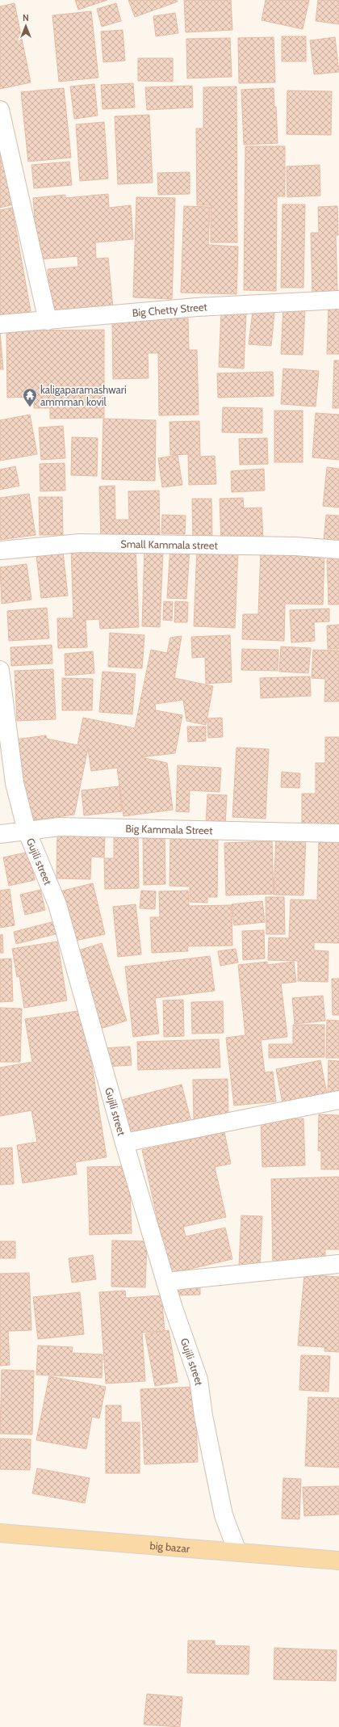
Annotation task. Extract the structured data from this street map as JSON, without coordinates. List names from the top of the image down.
{
  "streets": {
    "main road": ["big bazar"],
    "street": [
      "Big Chetty Street",
      "Small Kammala street",
      "Big Kammala Street",
      "Gujili street"
    ]
  },
  "crossings": [
    ["Big Kammala Street", "Gujili street"],
    ["Gujili street", "big bazar"]
  ],
  "places": {
    "temple": ["kaligaparamashwari ammman kovil"]
  },
  "north": "top"
}
